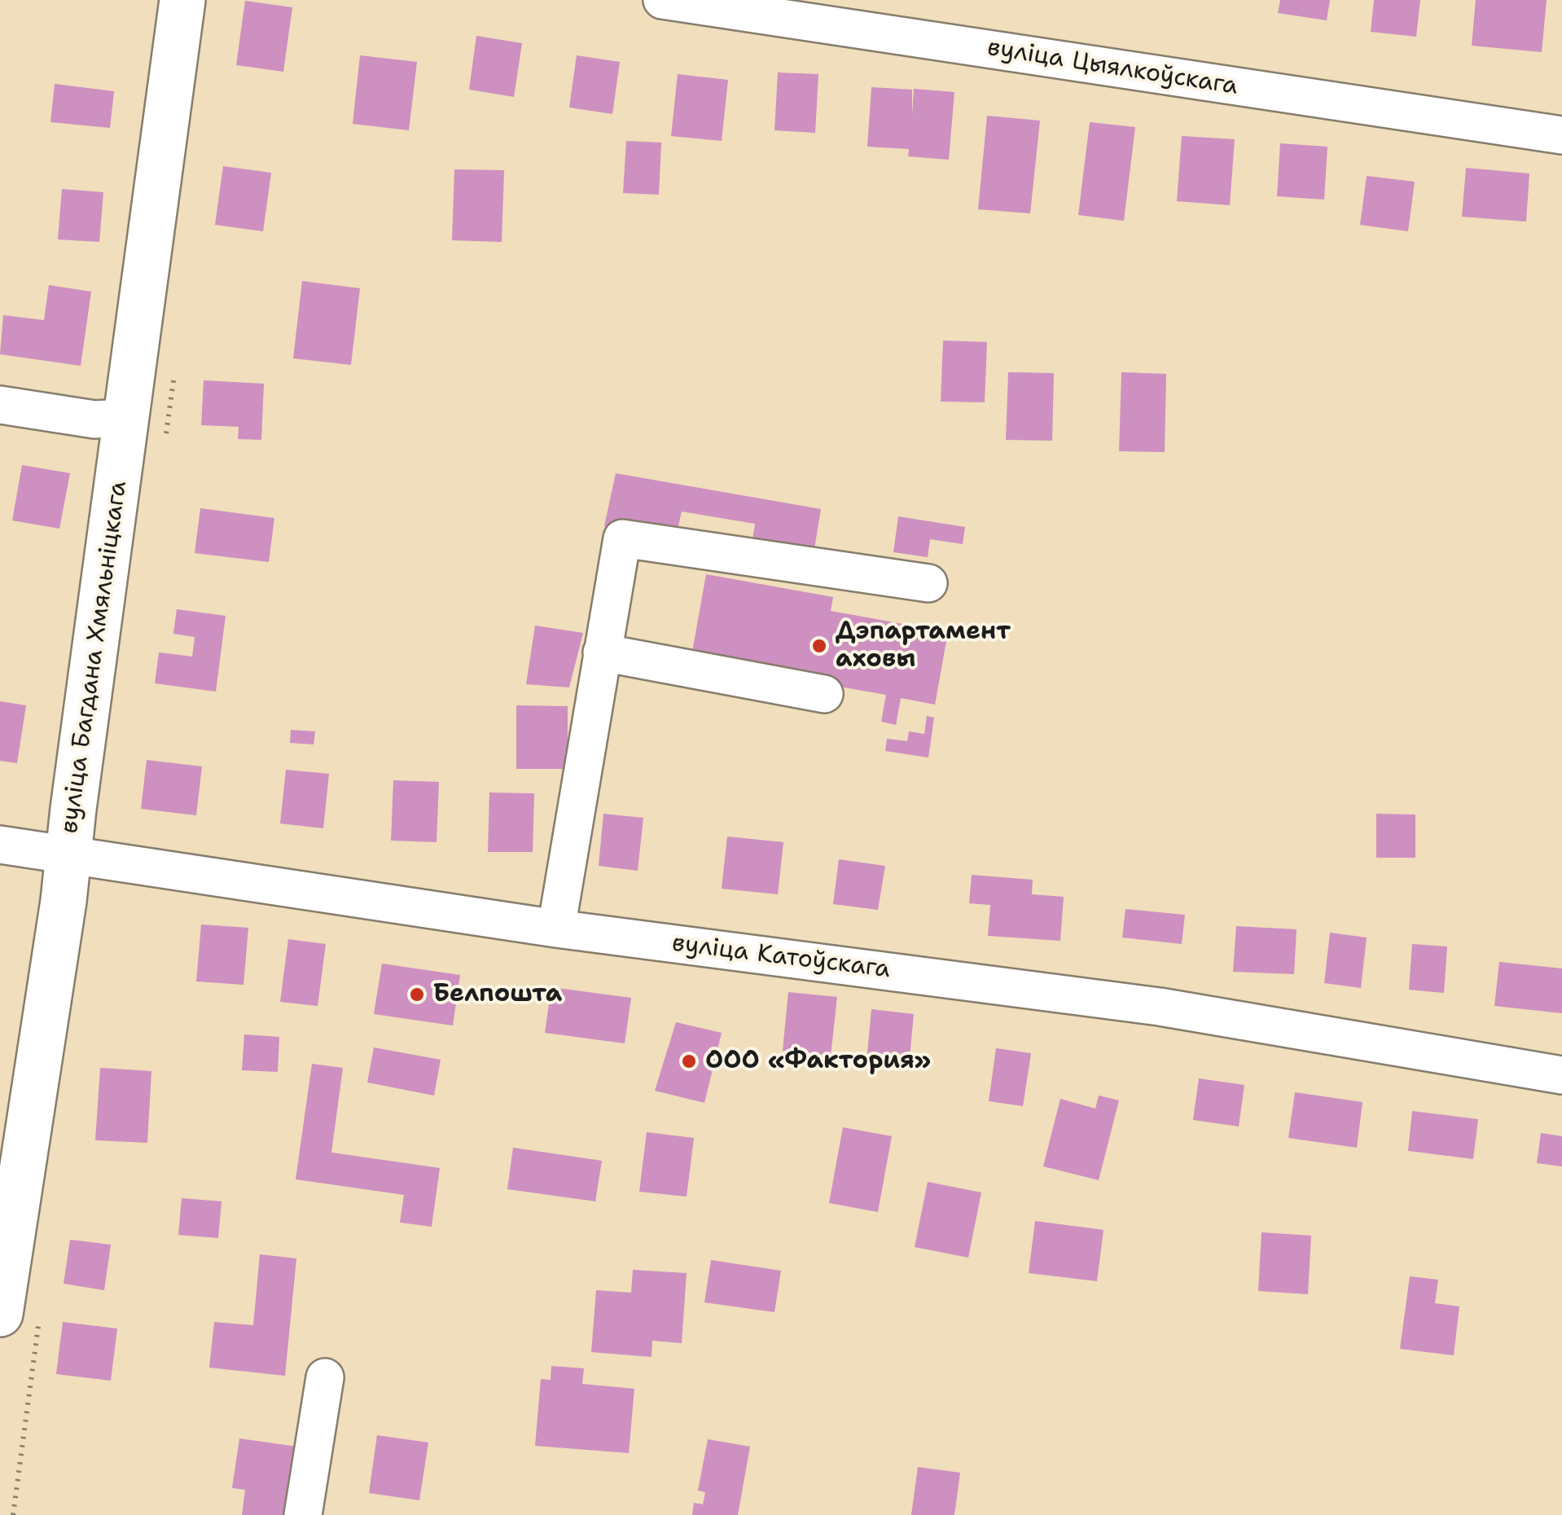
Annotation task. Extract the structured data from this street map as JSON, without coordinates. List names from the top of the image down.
{
  "streets": {
    "main road": ["вуліца Багдана Хмяльніцкага"],
    "street": ["вуліца Цыялкоўскага", "вуліца Катоўскага"]
  },
  "crossings": [
    ["вуліца Багдана Хмяльніцкага", "вуліца Катоўскага"]
  ],
  "places": ["Дэпартамент аховы", "Белпошта", "ООО «Фактория»"]
}
